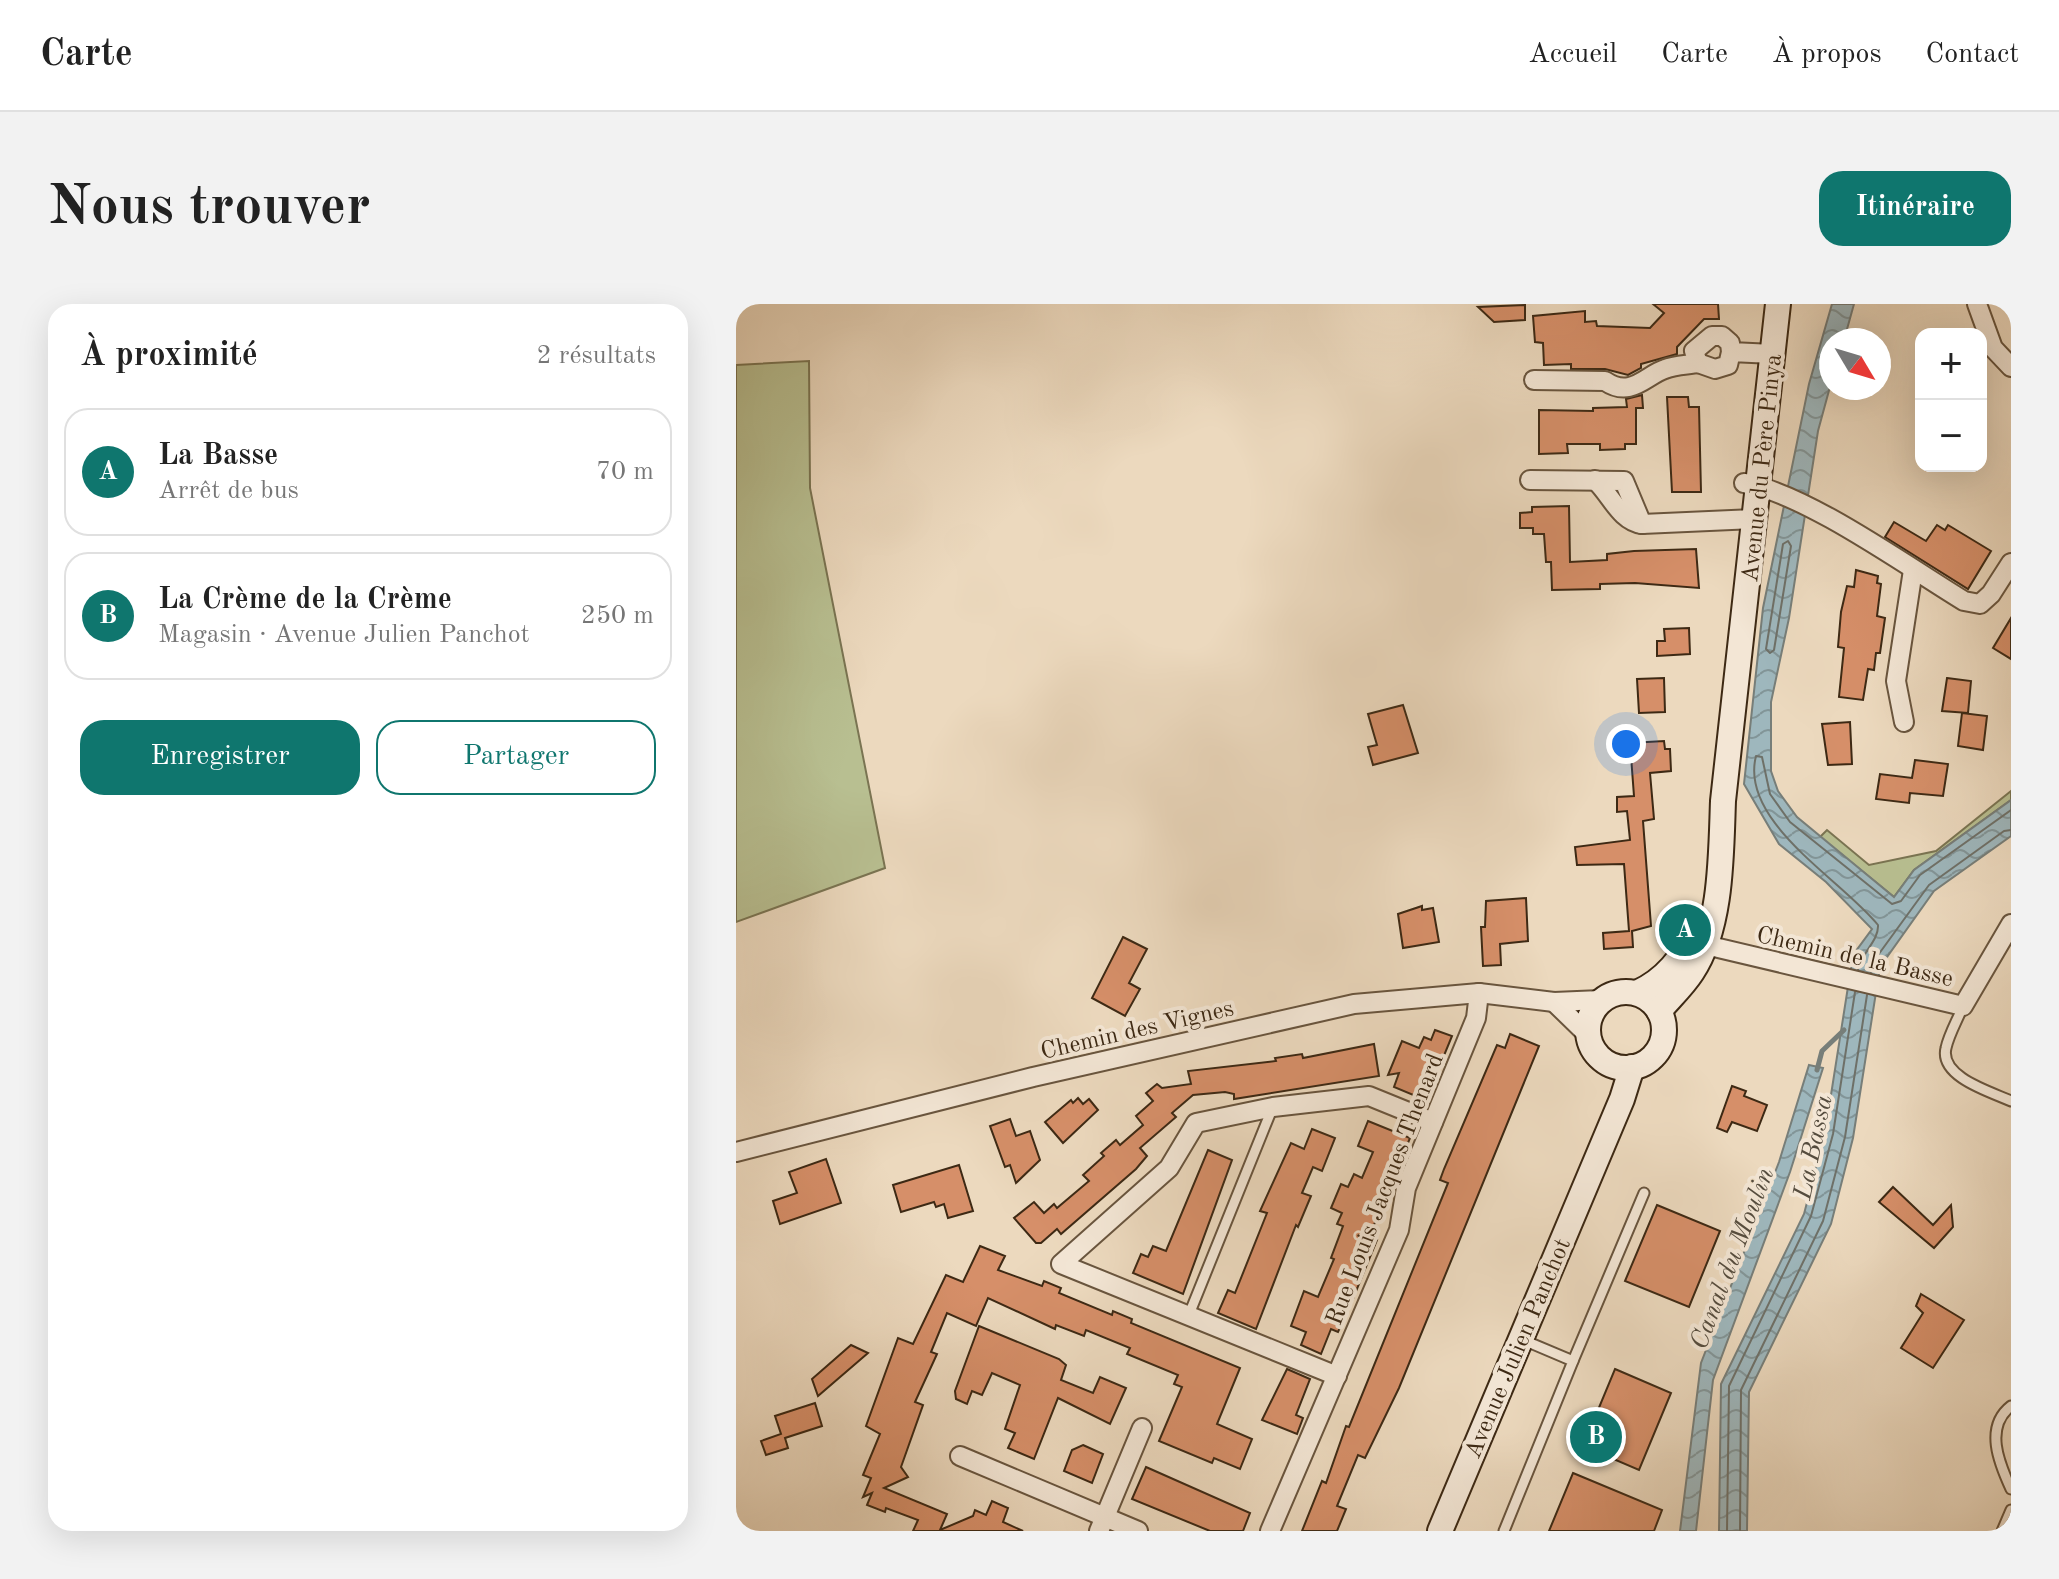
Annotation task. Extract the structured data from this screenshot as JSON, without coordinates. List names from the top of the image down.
{
  "streets": {
    "main road": ["Avenue du Père Pinya", "Avenue Julien Panchot"],
    "street": ["Chemin de la Basse", "Chemin des Vignes", "Rue Louis Jacques Thenard"]
  },
  "crossings": [
    ["Avenue du Père Pinya", "Chemin de la Basse"],
    ["Avenue du Père Pinya", "Chemin des Vignes"],
    ["Avenue du Père Pinya", "Avenue Julien Panchot"],
    ["Chemin des Vignes", "Rue Louis Jacques Thenard"],
    ["Chemin des Vignes", "Avenue Julien Panchot"]
  ],
  "water": ["La Bassa", "Canal du Moulin"],
  "north": "bottom right",
  "page": {
    "header": "Carte",
    "nav": [
      "Accueil",
      "Carte",
      "À propos",
      "Contact"
    ],
    "buttons": [
      "Itinéraire",
      ["Enregistrer", "Partager"]
    ],
    "title": "Nous trouver",
    "heading": ["À proximité", "2 résultats"],
    "map_buttons": ["+", "−"],
    "list": [
      {
        "mark": "A",
        "name": "La Basse",
        "note": "Arrêt de bus",
        "value": "70 m"
      },
      {
        "mark": "B",
        "name": "La Crème de la Crème",
        "note": "Magasin · Avenue Julien Panchot",
        "value": "250 m"
      }
    ],
    "pins": ["A", "B"]
  }
}
